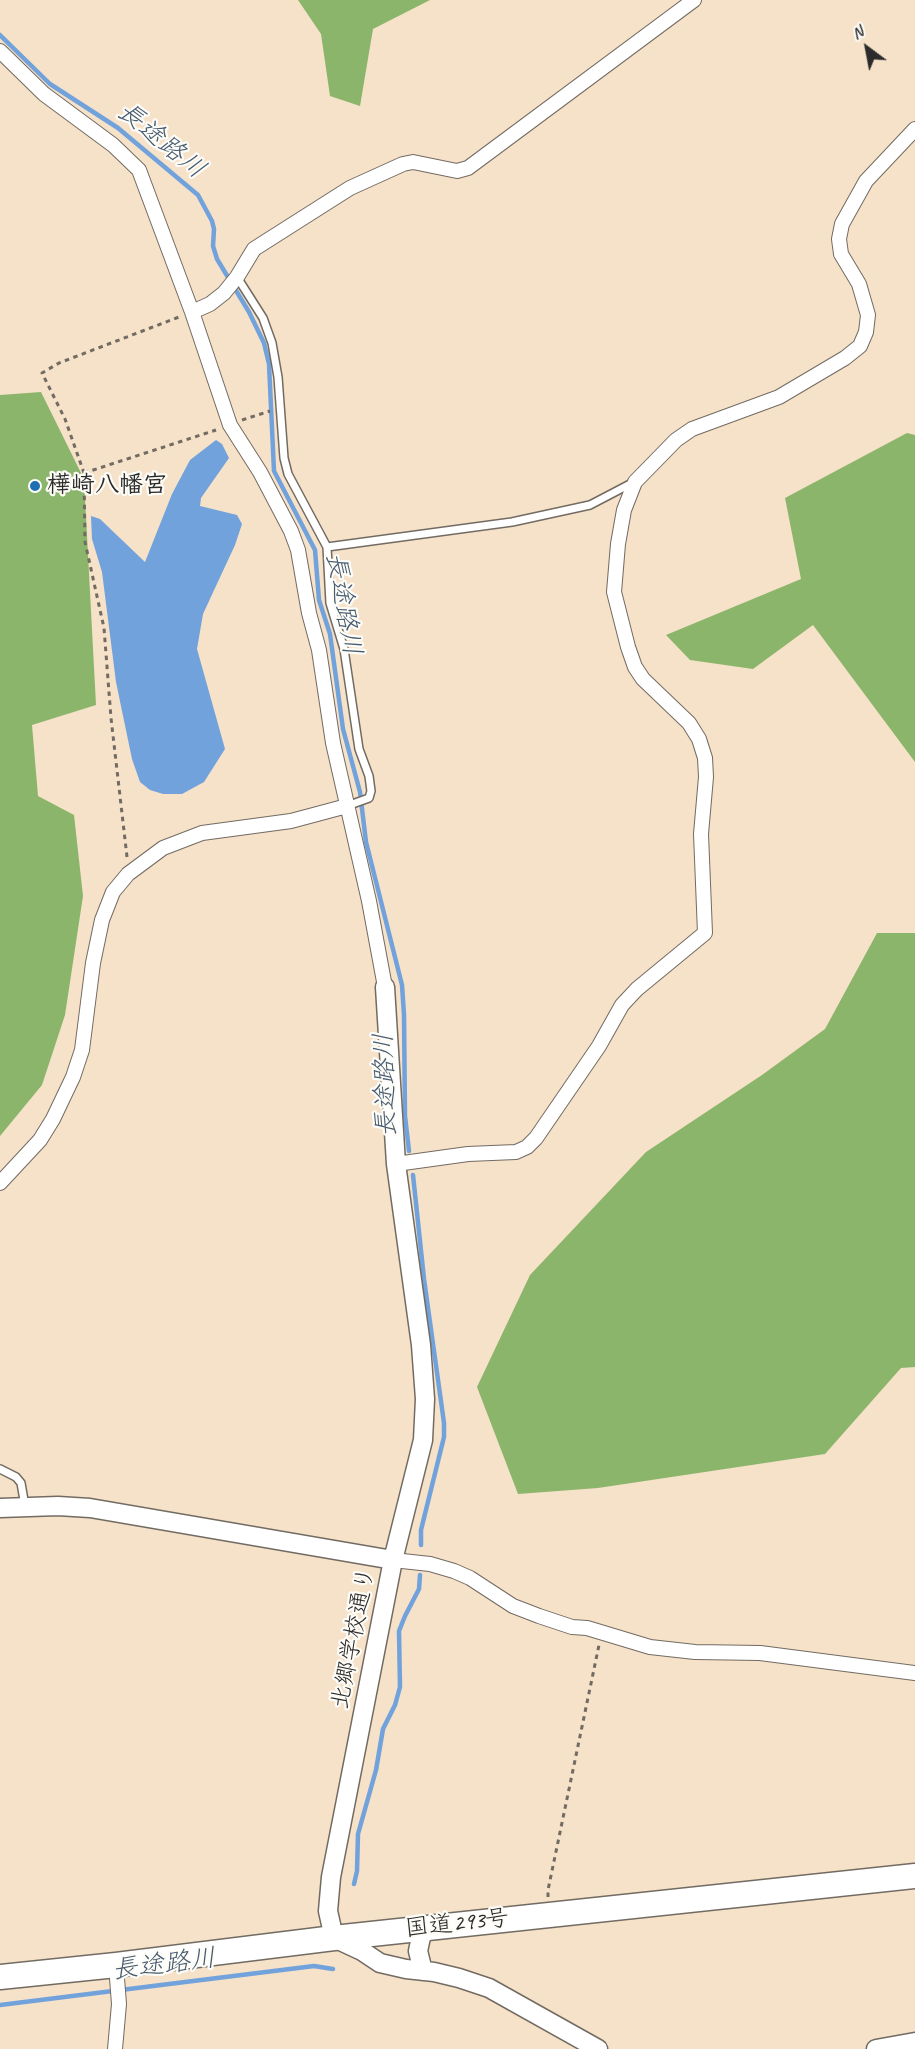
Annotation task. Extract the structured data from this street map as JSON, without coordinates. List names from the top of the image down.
{
  "streets": {
    "highway": ["国道293号"],
    "street": ["北郷学校通り"]
  },
  "crossings": [
    ["北郷学校通り", "国道293号"]
  ],
  "water": ["長途路川"],
  "places": ["樺崎八幡宮"],
  "north": "top left"
}
